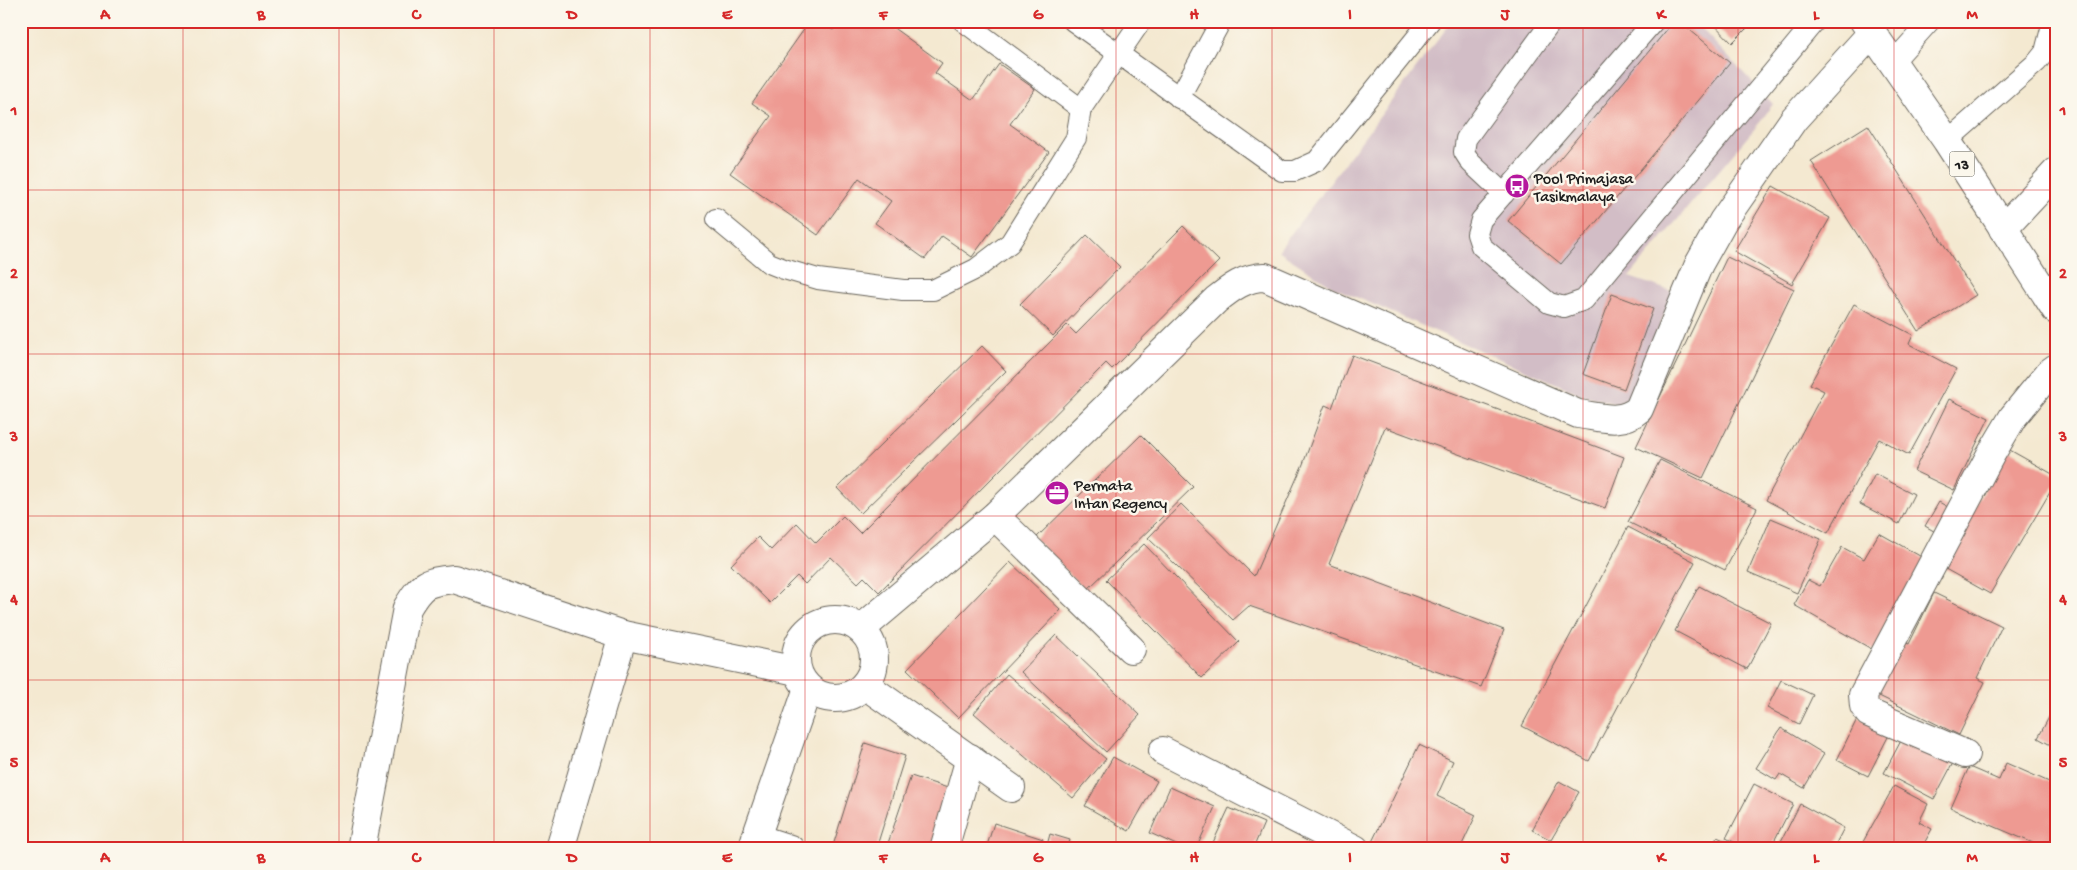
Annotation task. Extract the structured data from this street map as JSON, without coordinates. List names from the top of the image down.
{
  "streets": {
    "main road": ["13"]
  },
  "places": {
    "bus stop": ["Pool Primajasa Tasikmalaya"],
    "office": ["Permata Intan Regency"]
  },
  "grid": {
    "columns": [
      "A",
      "B",
      "C",
      "D",
      "E",
      "F",
      "G",
      "H",
      "I",
      "J",
      "K",
      "L",
      "M"
    ],
    "rows": [
      "1",
      "2",
      "3",
      "4",
      "5"
    ]
  }
}
